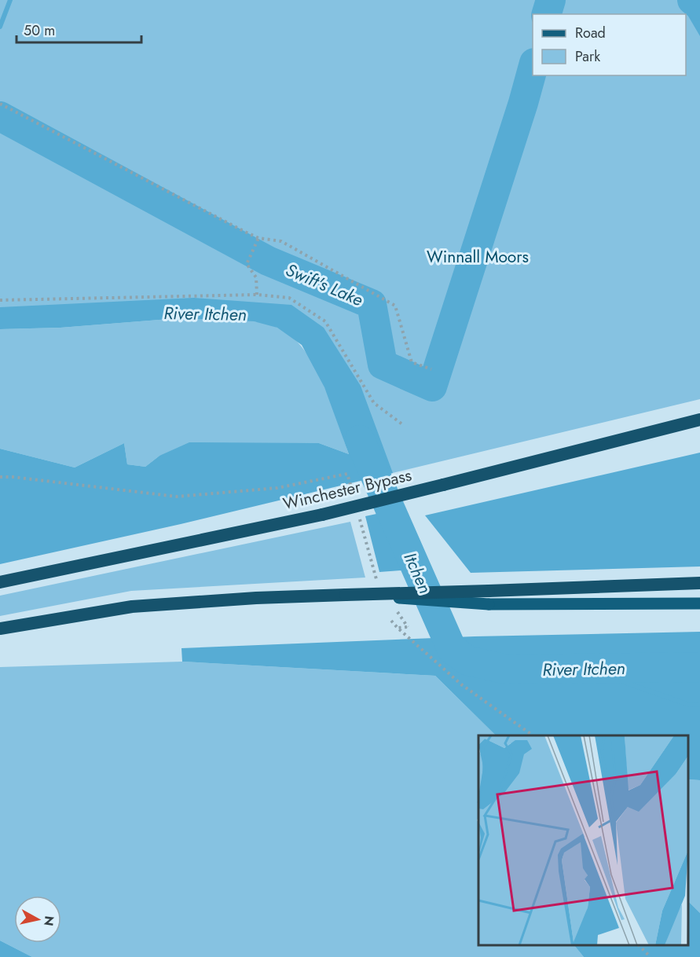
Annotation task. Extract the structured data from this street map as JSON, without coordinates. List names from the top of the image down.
{
  "streets": {
    "highway": ["Winchester Bypass"]
  },
  "water": ["Swift's Lake", "River Itchen", "Itchen"],
  "parks": ["Winnall Moors"],
  "legend": ["Road", "Park"],
  "scale_bar": "50 m",
  "north": "right"
}
